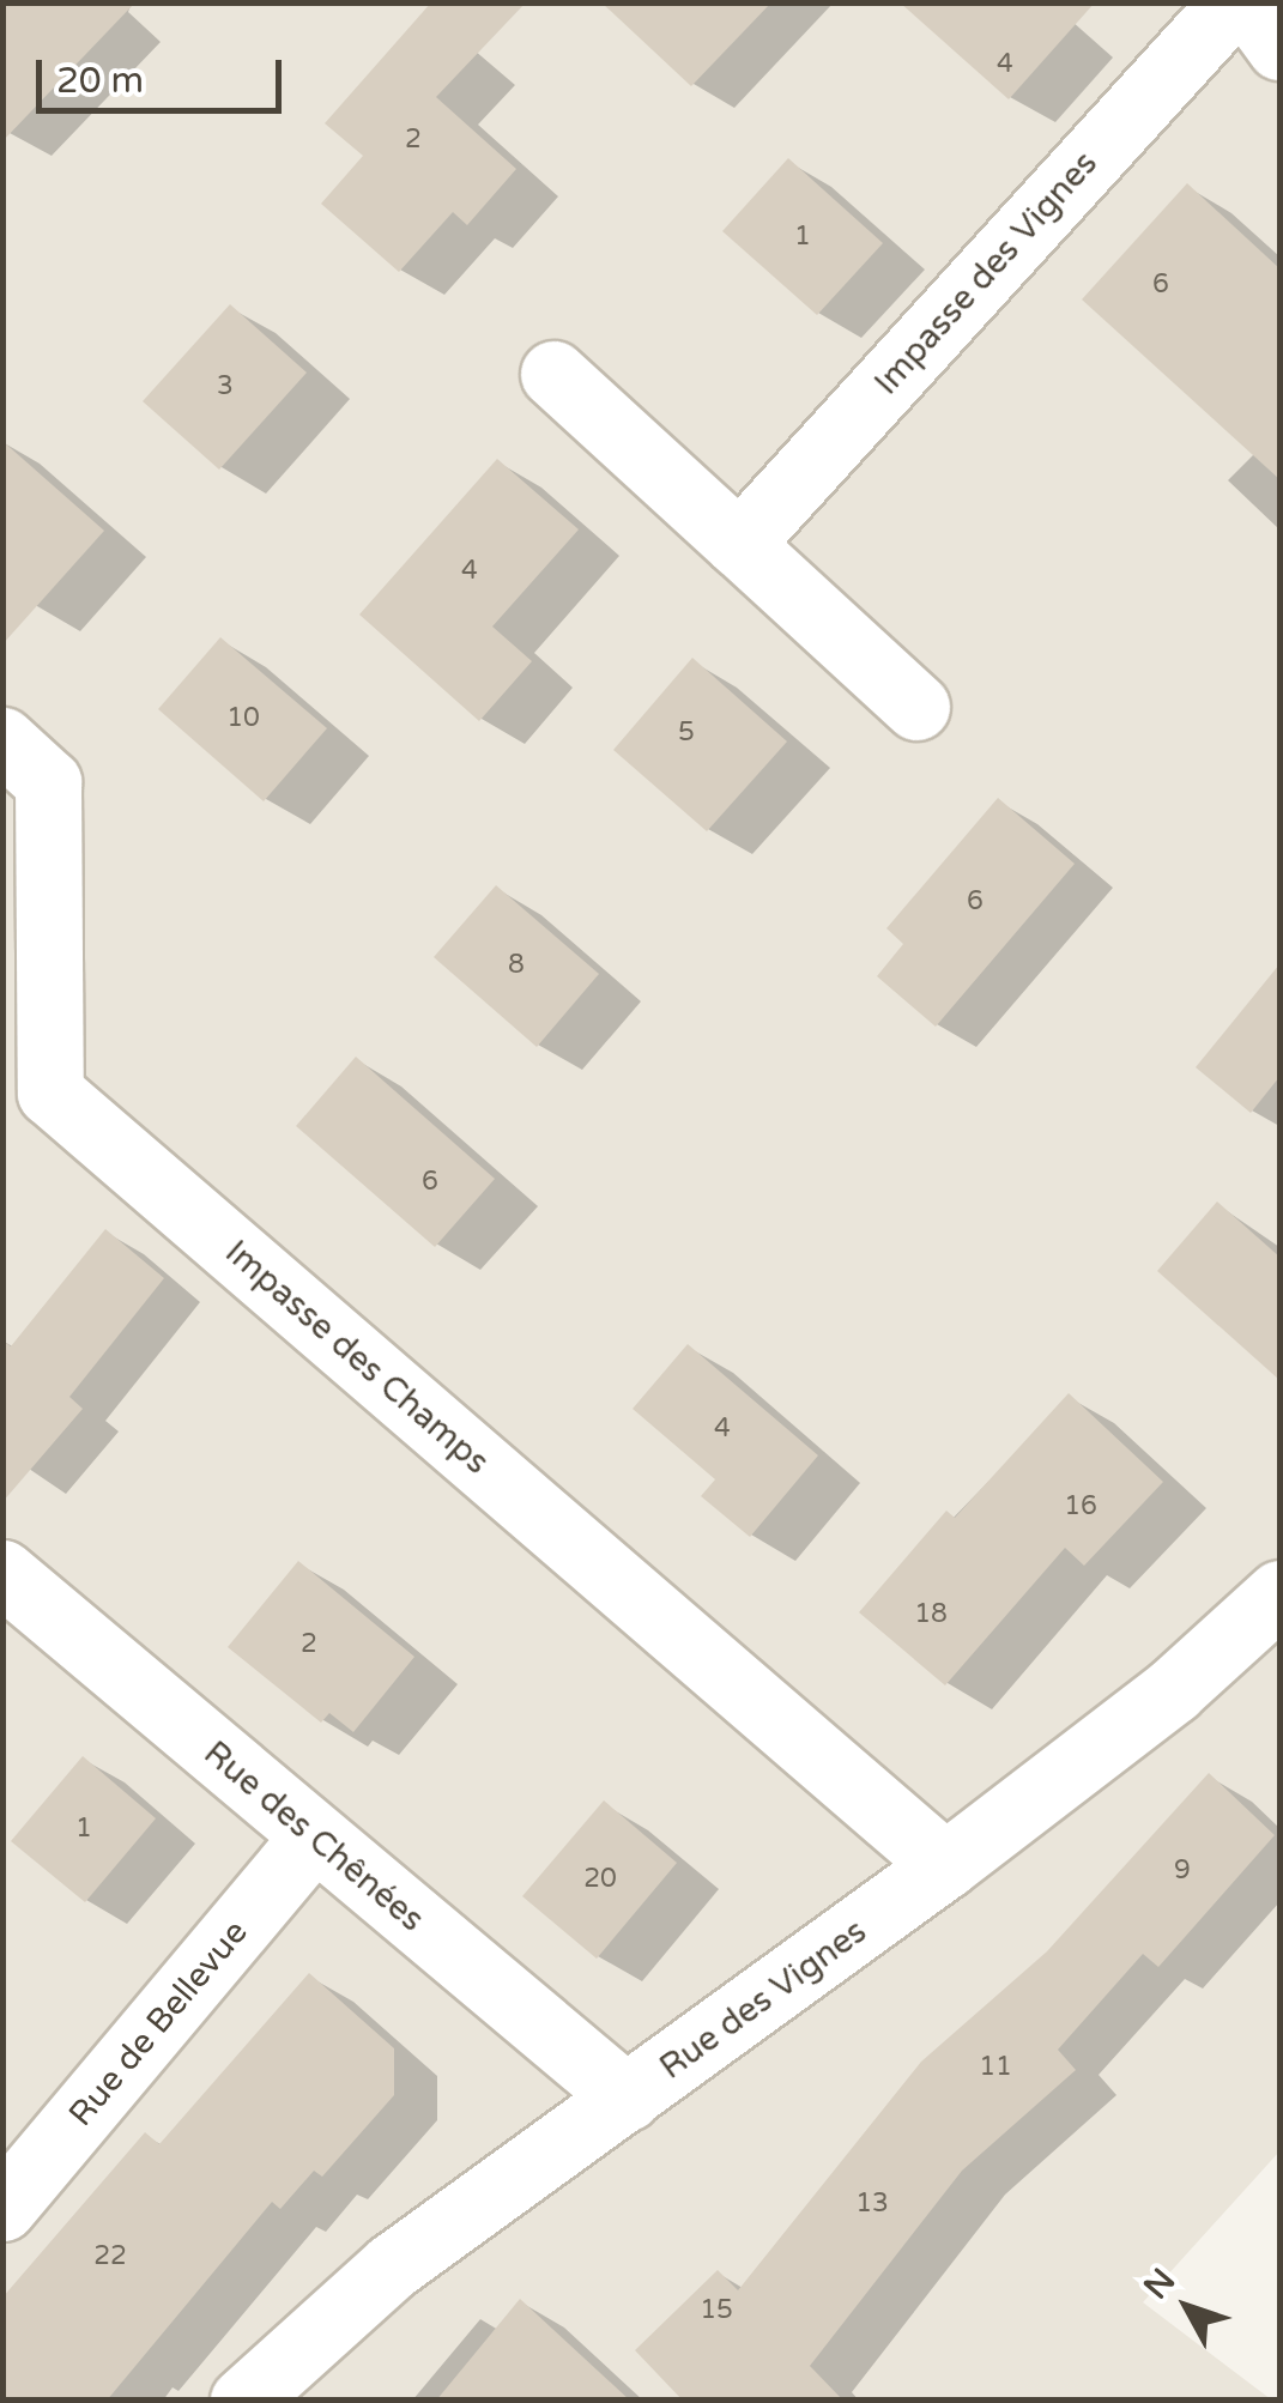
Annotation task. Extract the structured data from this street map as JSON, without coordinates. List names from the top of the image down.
{
  "streets": {
    "street": [
      "Impasse des Vignes",
      "Impasse des Champs",
      "Rue des Chênées",
      "Rue des Vignes",
      "Rue de Bellevue"
    ]
  },
  "crossings": [
    ["Impasse des Champs", "Rue des Vignes"],
    ["Rue des Chênées", "Rue des Vignes"],
    ["Rue des Chênées", "Rue de Bellevue"]
  ],
  "house_numbers": [
    "4",
    "2",
    "1",
    "6",
    "3",
    "4",
    "10",
    "5",
    "6",
    "8",
    "6",
    "4",
    "16",
    "18",
    "2",
    "1",
    "9",
    "20",
    "11",
    "13",
    "22",
    "15"
  ],
  "scale_bar": "20 m",
  "north": "top left"
}
